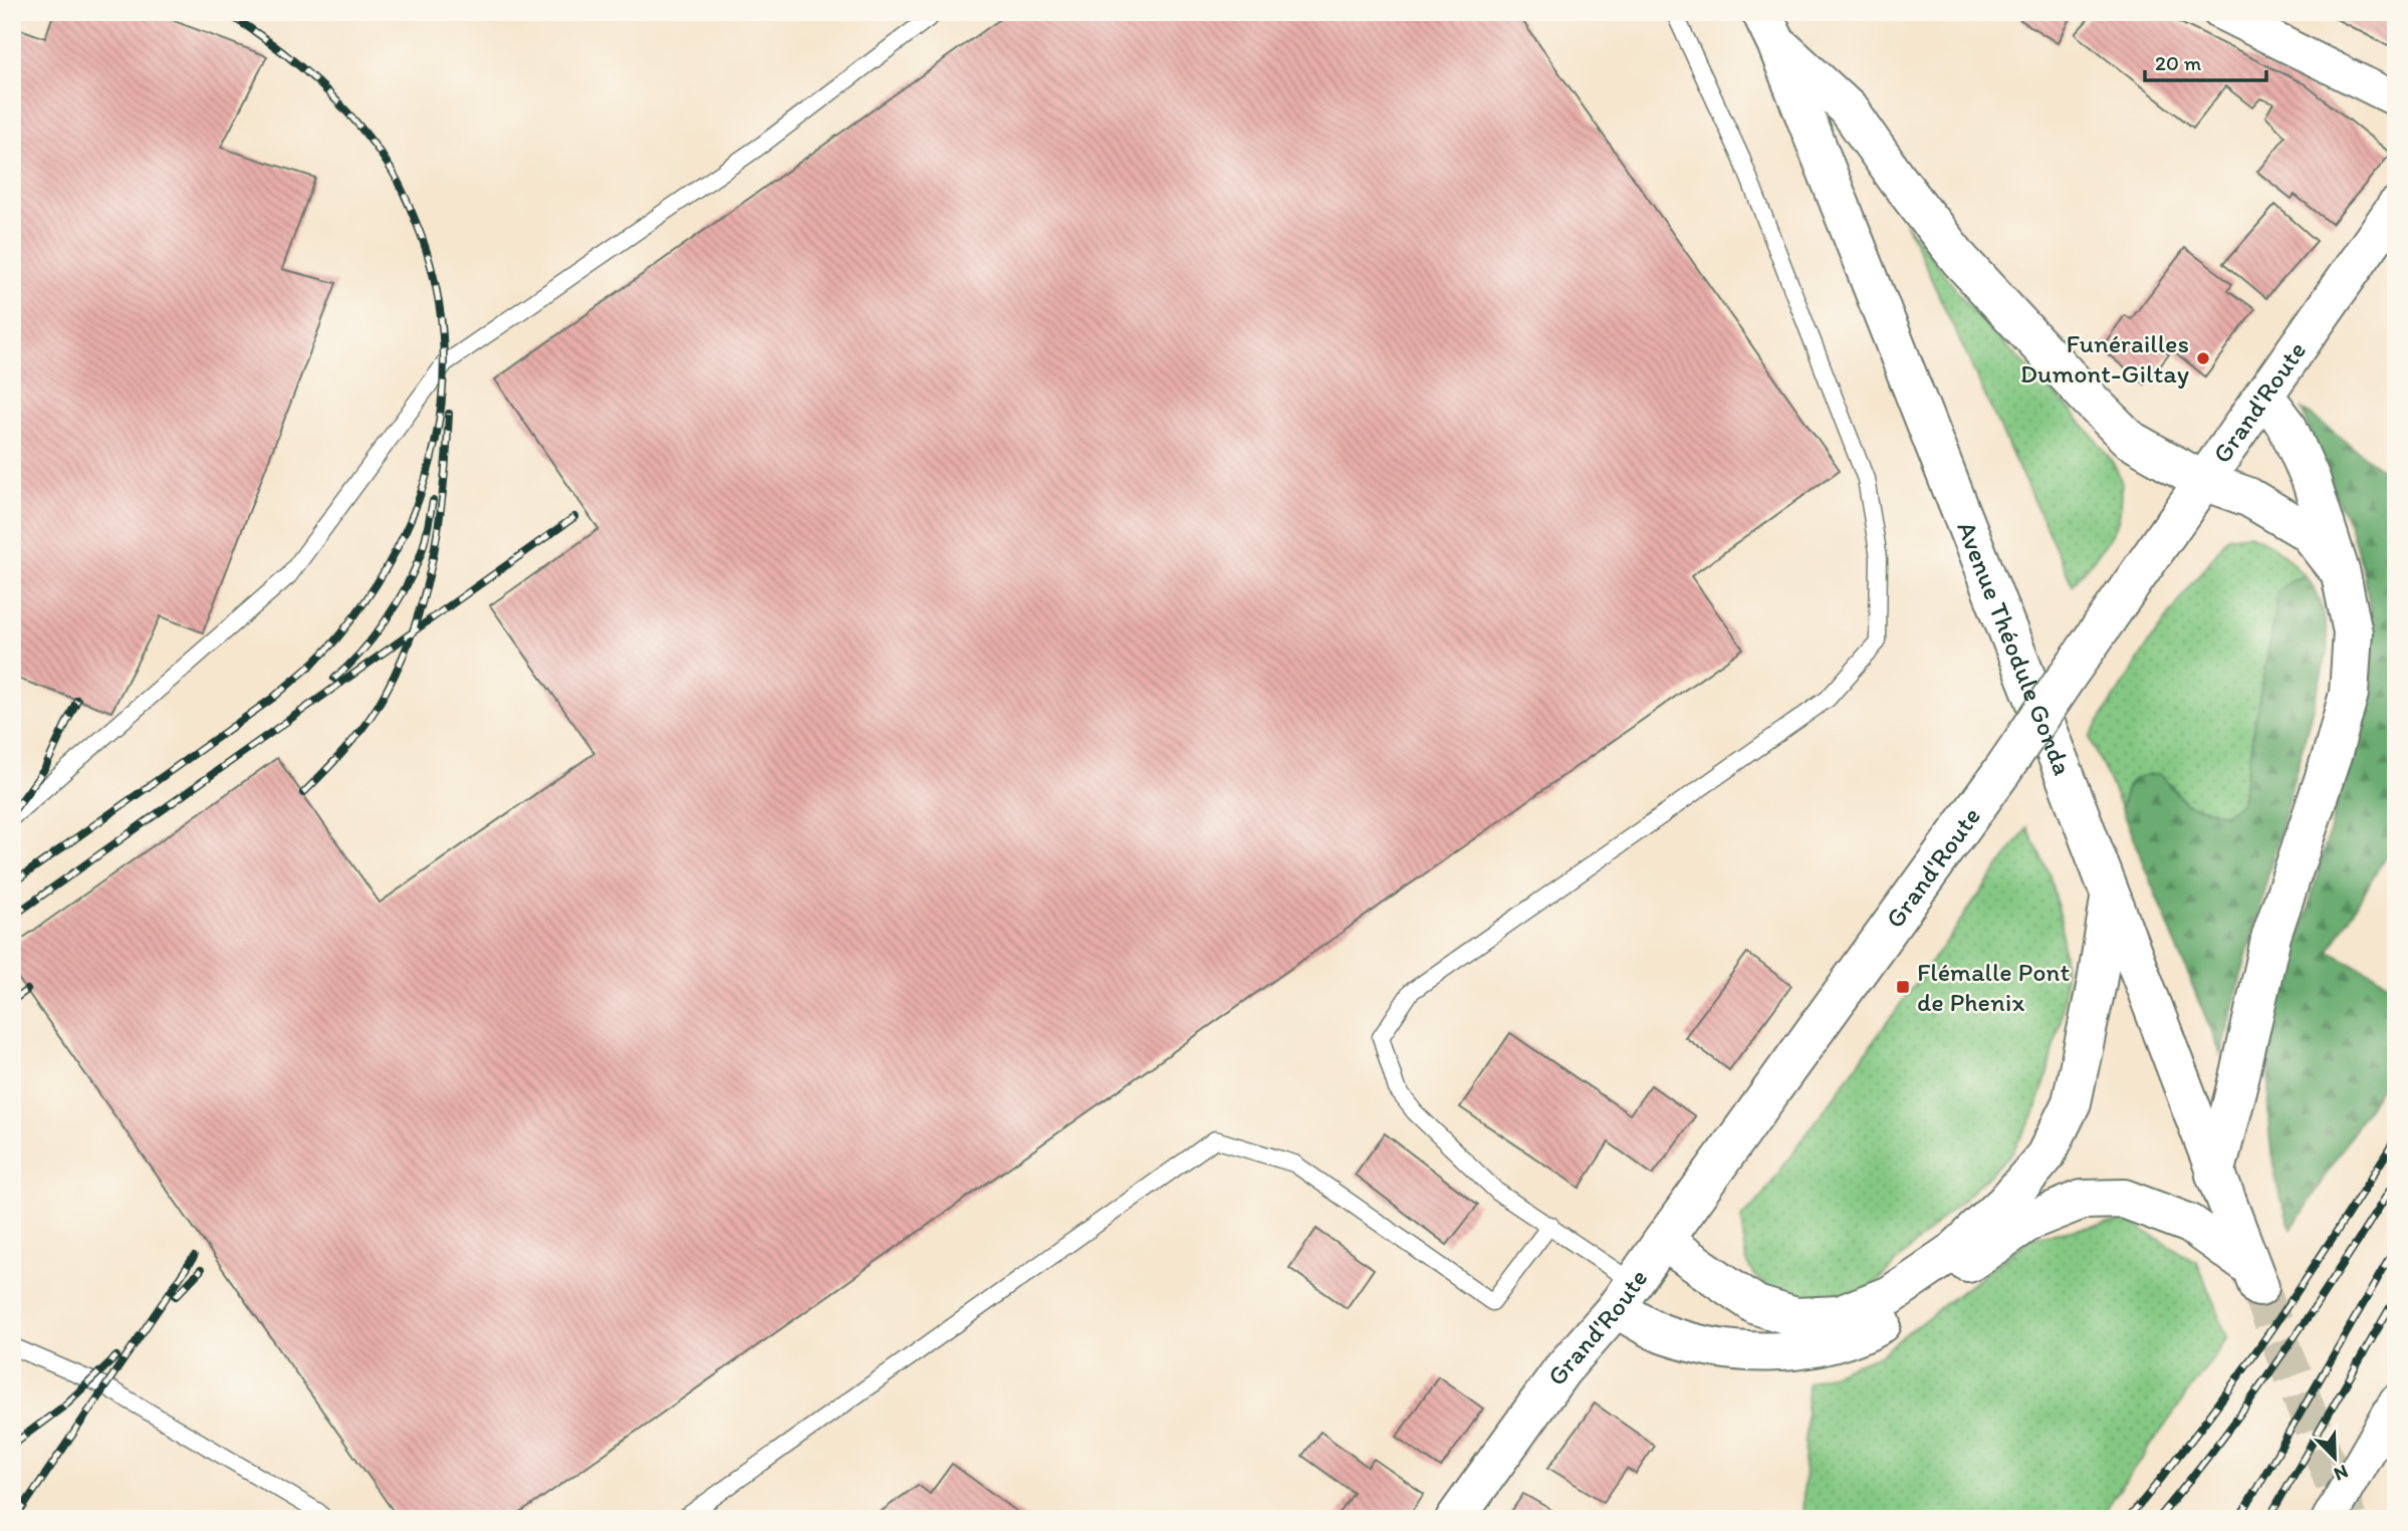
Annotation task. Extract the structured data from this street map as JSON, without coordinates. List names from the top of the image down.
{
  "streets": {
    "main road": ["Grand'Route", "Avenue Théodule Gonda"]
  },
  "crossings": [
    ["Grand'Route", "Avenue Théodule Gonda"]
  ],
  "places": {
    "other": ["Funérailles Dumont-Giltay"],
    "transit": ["Flémalle Pont de Phenix"]
  },
  "scale_bar": "20 m",
  "north": "bottom right"
}
